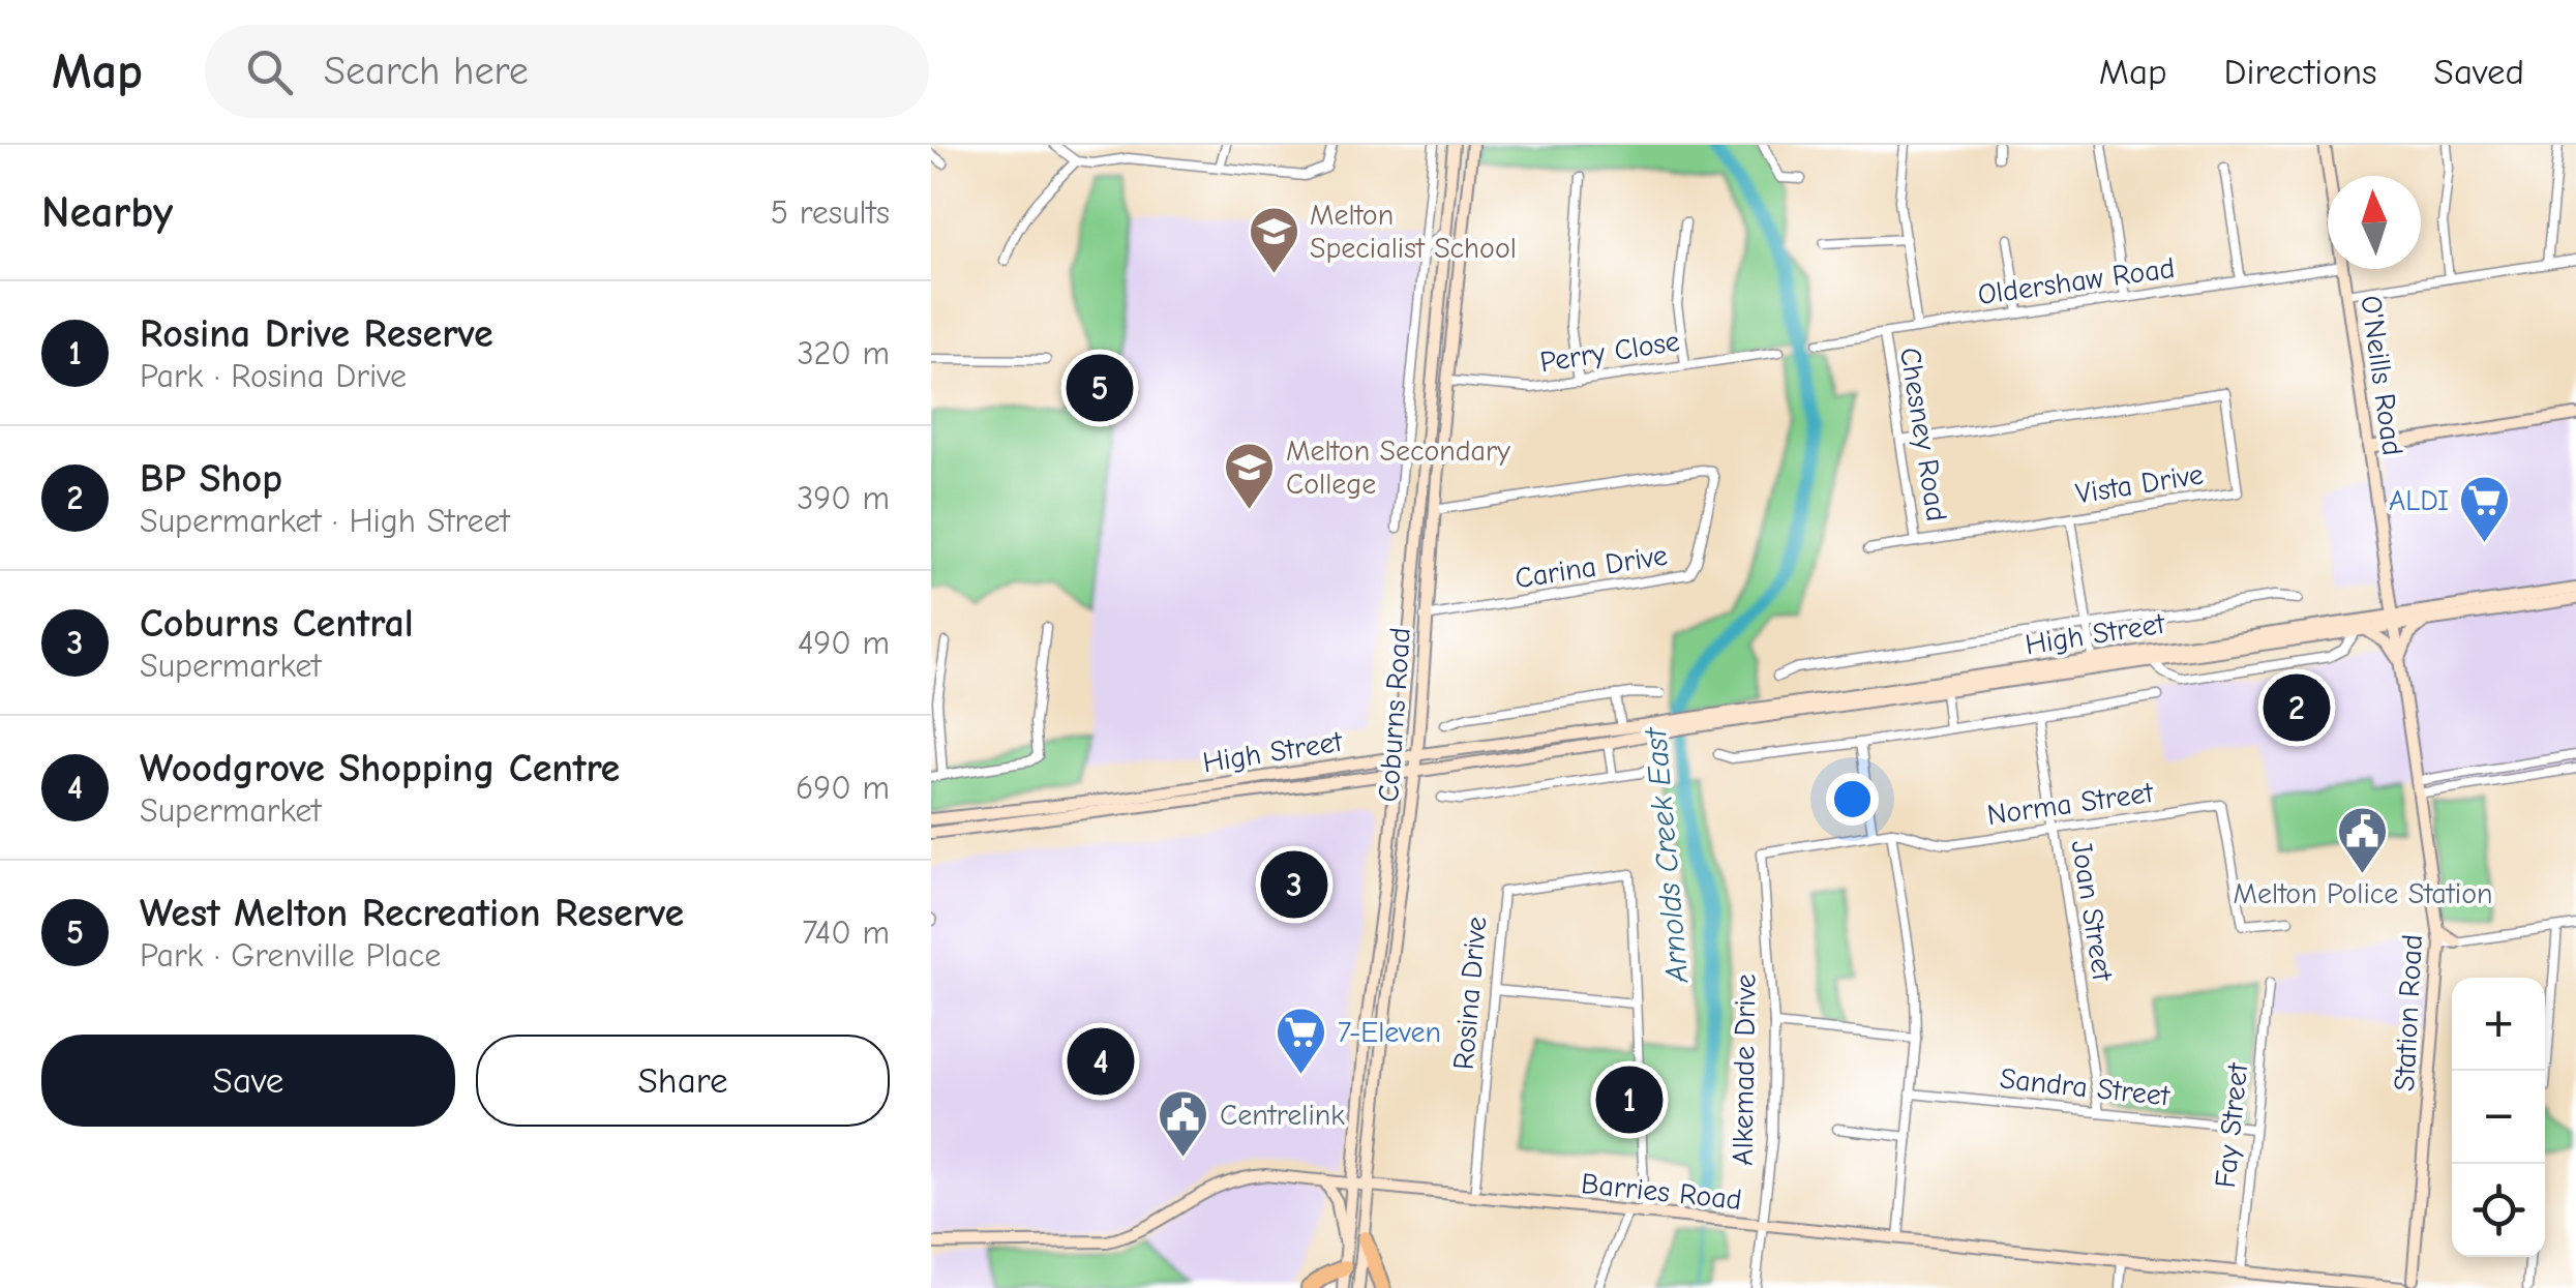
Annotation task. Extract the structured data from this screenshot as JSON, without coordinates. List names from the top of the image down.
{
  "streets": {
    "street": [
      "Oldershaw Road",
      "Perry Close",
      "O'Neills Road",
      "Chesney Road",
      "Vista Drive",
      "Carina Drive",
      "High Street",
      "Coburns Road",
      "Norma Street",
      "Joan Street",
      "Rosina Drive",
      "Station Road",
      "Alkemade Drive",
      "Sandra Street",
      "Fay Street",
      "Barries Road"
    ]
  },
  "crossings": [
    ["Oldershaw Road", "Chesney Road"],
    ["Perry Close", "Coburns Road"],
    ["O'Neills Road", "High Street"],
    ["O'Neills Road", "Station Road"],
    ["Chesney Road", "Vista Drive"],
    ["Carina Drive", "Coburns Road"],
    ["High Street", "Coburns Road"],
    ["High Street", "Station Road"],
    ["Coburns Road", "Barries Road"],
    ["Norma Street", "Joan Street"],
    ["Norma Street", "Alkemade Drive"],
    ["Joan Street", "Sandra Street"],
    ["Rosina Drive", "Barries Road"],
    ["Alkemade Drive", "Barries Road"],
    ["Sandra Street", "Fay Street"],
    ["Fay Street", "Barries Road"]
  ],
  "water": ["Arnolds Creek East"],
  "places": {
    "school or university": ["Melton Specialist School", "Melton Secondary College"],
    "supermarket": ["ALDI", "7-Eleven"],
    "public building": ["Melton Police Station", "Centrelink"]
  },
  "north": "top",
  "page": {
    "header": "Map",
    "search": "Search here",
    "nav": ["Map", "Directions", "Saved"],
    "heading": ["Nearby", "5 results"],
    "list": [
      {
        "mark": "1",
        "name": "Rosina Drive Reserve",
        "note": "Park · Rosina Drive",
        "value": "320 m"
      },
      {
        "mark": "2",
        "name": "BP Shop",
        "note": "Supermarket · High Street",
        "value": "390 m"
      },
      {
        "mark": "3",
        "name": "Coburns Central",
        "note": "Supermarket",
        "value": "490 m"
      },
      {
        "mark": "4",
        "name": "Woodgrove Shopping Centre",
        "note": "Supermarket",
        "value": "690 m"
      },
      {
        "mark": "5",
        "name": "West Melton Recreation Reserve",
        "note": "Park · Grenville Place",
        "value": "740 m"
      }
    ],
    "pins": [
      "5",
      "2",
      "3",
      "4",
      "1"
    ],
    "map_buttons": ["+", "−"],
    "buttons": ["Save", "Share"]
  }
}
